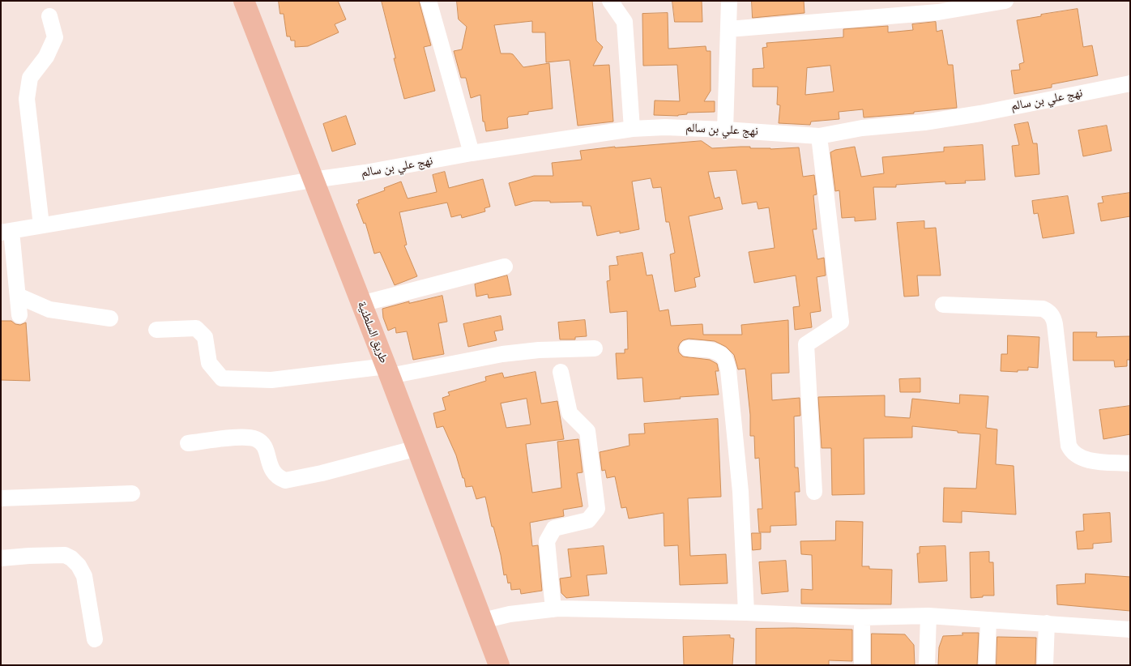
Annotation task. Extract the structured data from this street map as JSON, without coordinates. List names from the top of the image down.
{
  "streets": {
    "main road": ["طريق السلطنية"],
    "street": ["نهج علي بن سالم"]
  },
  "crossings": [
    ["نهج علي بن سالم", "طريق السلطنية"]
  ]
}
